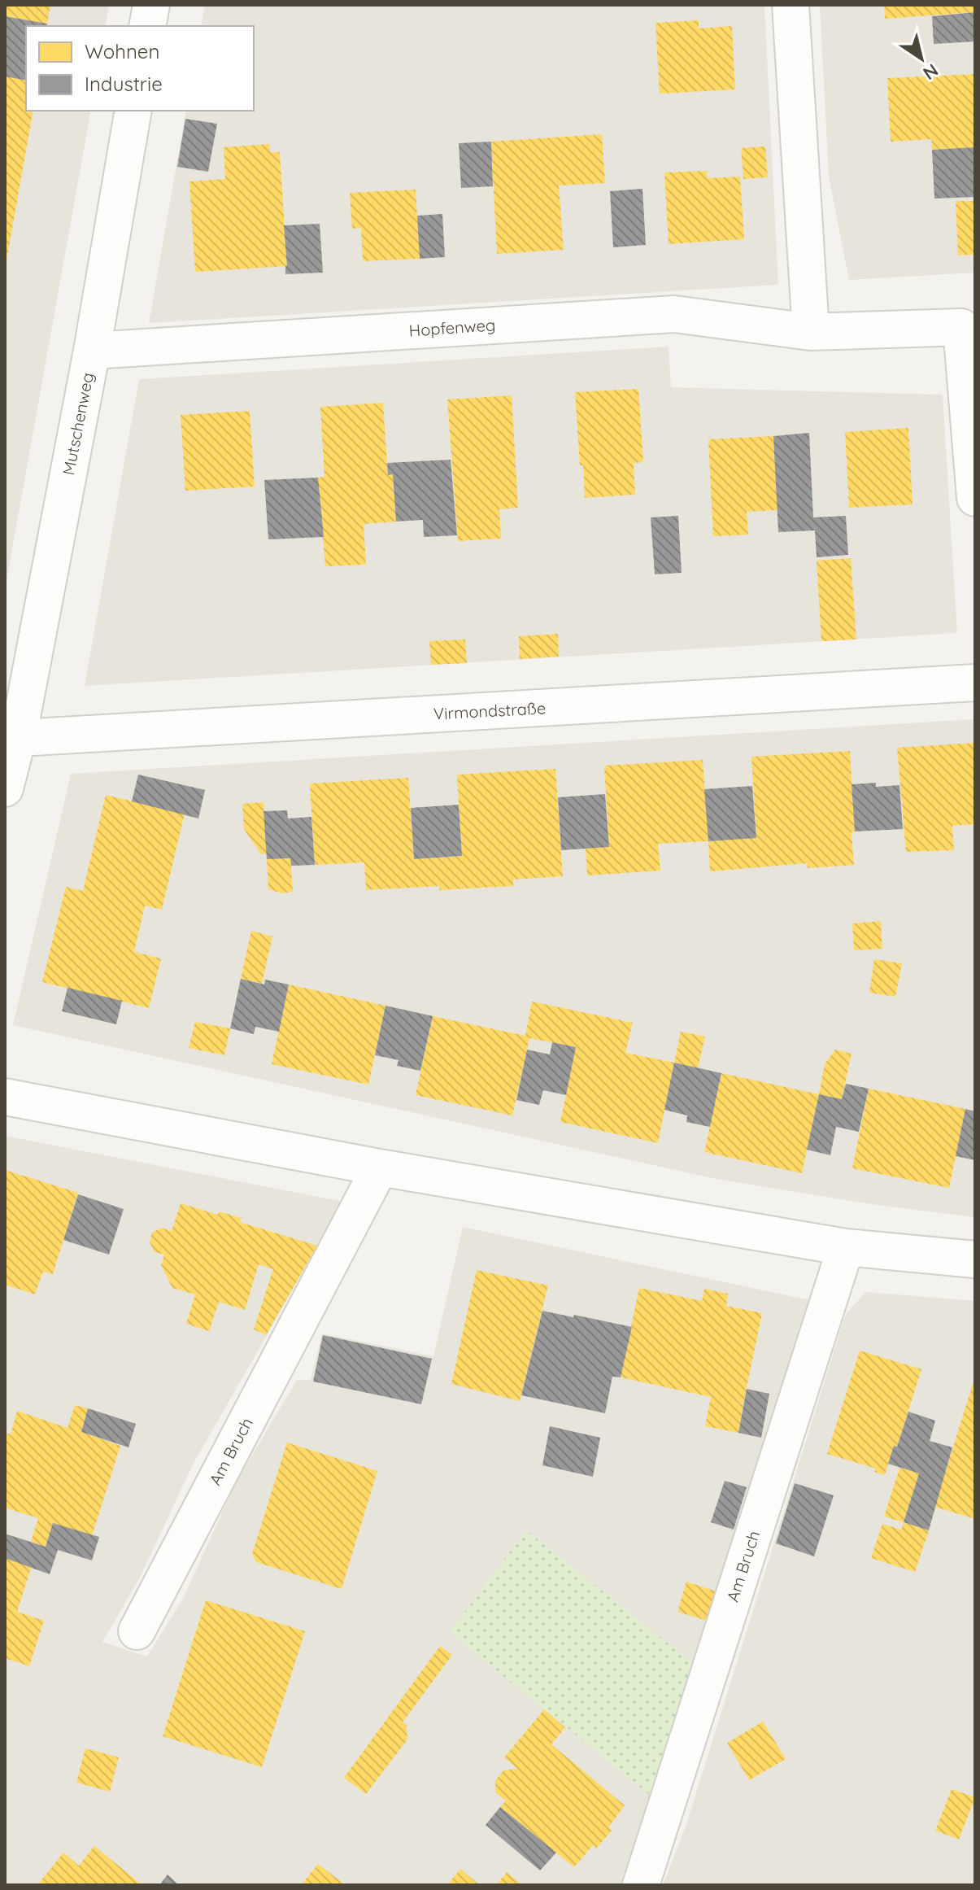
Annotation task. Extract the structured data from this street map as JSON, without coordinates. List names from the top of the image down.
{
  "streets": {
    "street": [
      "Hopfenweg",
      "Mutschenweg",
      "Virmondstraße",
      "Am Bruch"
    ]
  },
  "crossings": [
    ["Hopfenweg", "Mutschenweg"],
    ["Mutschenweg", "Virmondstraße"]
  ],
  "legend": ["Wohnen", "Industrie"],
  "north": "bottom right"
}
